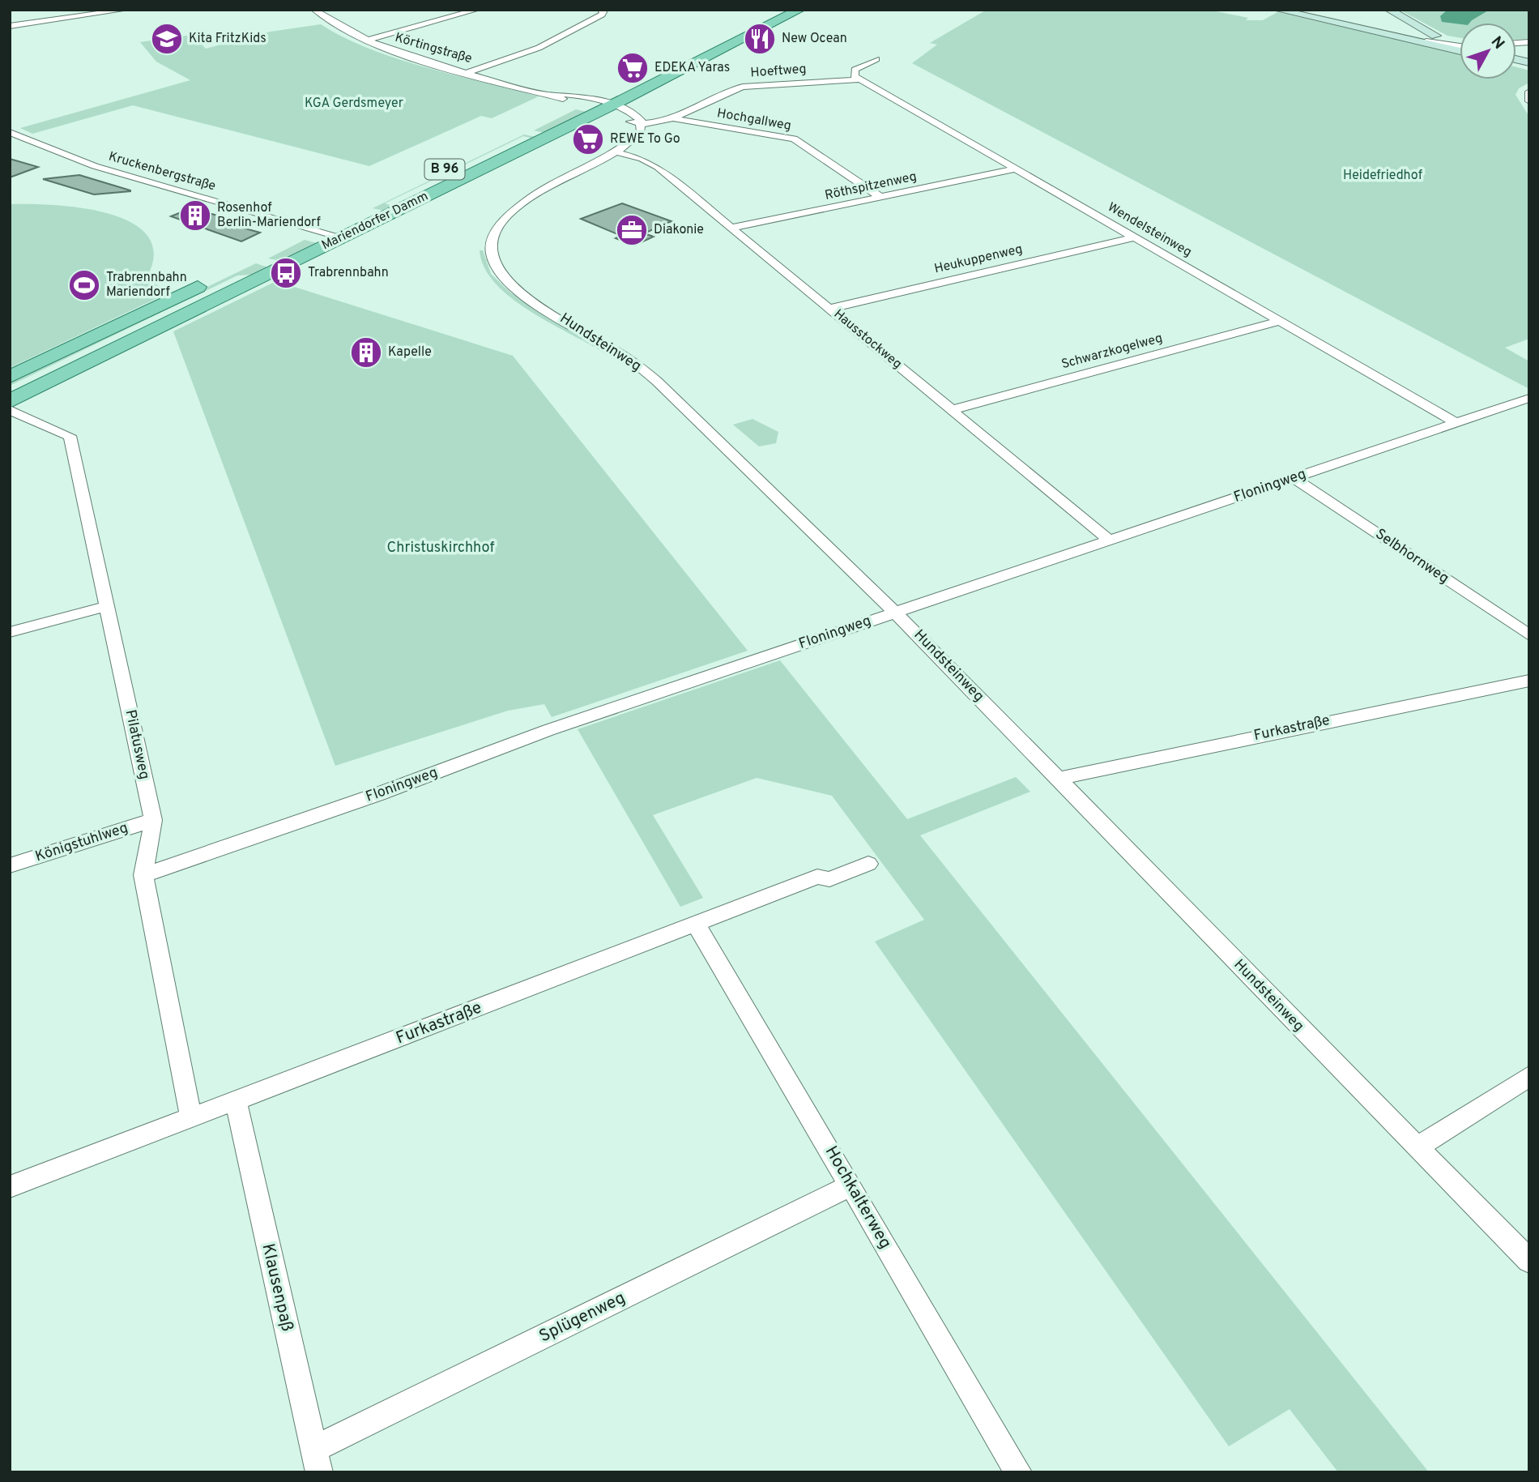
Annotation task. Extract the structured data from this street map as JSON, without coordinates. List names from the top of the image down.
{
  "streets": {
    "main road": ["B 96", "Mariendorfer Damm"],
    "street": [
      "Körtingstraße",
      "Hoeftweg",
      "Hochgallweg",
      "Kruckenbergstraße",
      "Röthspitzenweg",
      "Wendelsteinweg",
      "Heukuppenweg",
      "Hausstockweg",
      "Hundsteinweg",
      "Schwarzkogelweg",
      "Floningweg",
      "Selbhornweg",
      "Furkastraße",
      "Pilatusweg",
      "Königstuhlweg",
      "Hochkalterweg",
      "Klausenpaß",
      "Splügenweg"
    ]
  },
  "crossings": [
    ["Hoeftweg", "Hochgallweg"],
    ["Hoeftweg", "Wendelsteinweg"],
    ["Hoeftweg", "Hundsteinweg"],
    ["Hochgallweg", "Röthspitzenweg"],
    ["Kruckenbergstraße", "Mariendorfer Damm"],
    ["Röthspitzenweg", "Wendelsteinweg"],
    ["Röthspitzenweg", "Hausstockweg"],
    ["Wendelsteinweg", "Heukuppenweg"],
    ["Wendelsteinweg", "Schwarzkogelweg"],
    ["Wendelsteinweg", "Floningweg"],
    ["Heukuppenweg", "Hausstockweg"],
    ["Hausstockweg", "Hundsteinweg"],
    ["Hausstockweg", "Schwarzkogelweg"],
    ["Hausstockweg", "Floningweg"],
    ["Hundsteinweg", "Floningweg"],
    ["Hundsteinweg", "Furkastraße"],
    ["Floningweg", "Selbhornweg"],
    ["Floningweg", "Pilatusweg"],
    ["Furkastraße", "Pilatusweg"],
    ["Furkastraße", "Hochkalterweg"],
    ["Furkastraße", "Klausenpaß"],
    ["Pilatusweg", "Königstuhlweg"],
    ["Hochkalterweg", "Splügenweg"],
    ["Klausenpaß", "Splügenweg"]
  ],
  "parks": ["KGA Gerdsmeyer", "Heidefriedhof", "Christuskirchhof"],
  "places": {
    "school or university": ["Kita FritzKids"],
    "restaurant": ["New Ocean"],
    "supermarket": ["EDEKA Yaras", "REWE To Go"],
    "building": ["Rosenhof Berlin-Mariendorf", "Kapelle"],
    "office": ["Diakonie"],
    "bus stop": ["Trabrennbahn"],
    "sports": ["Trabrennbahn Mariendorf"]
  },
  "north": "top right"
}
